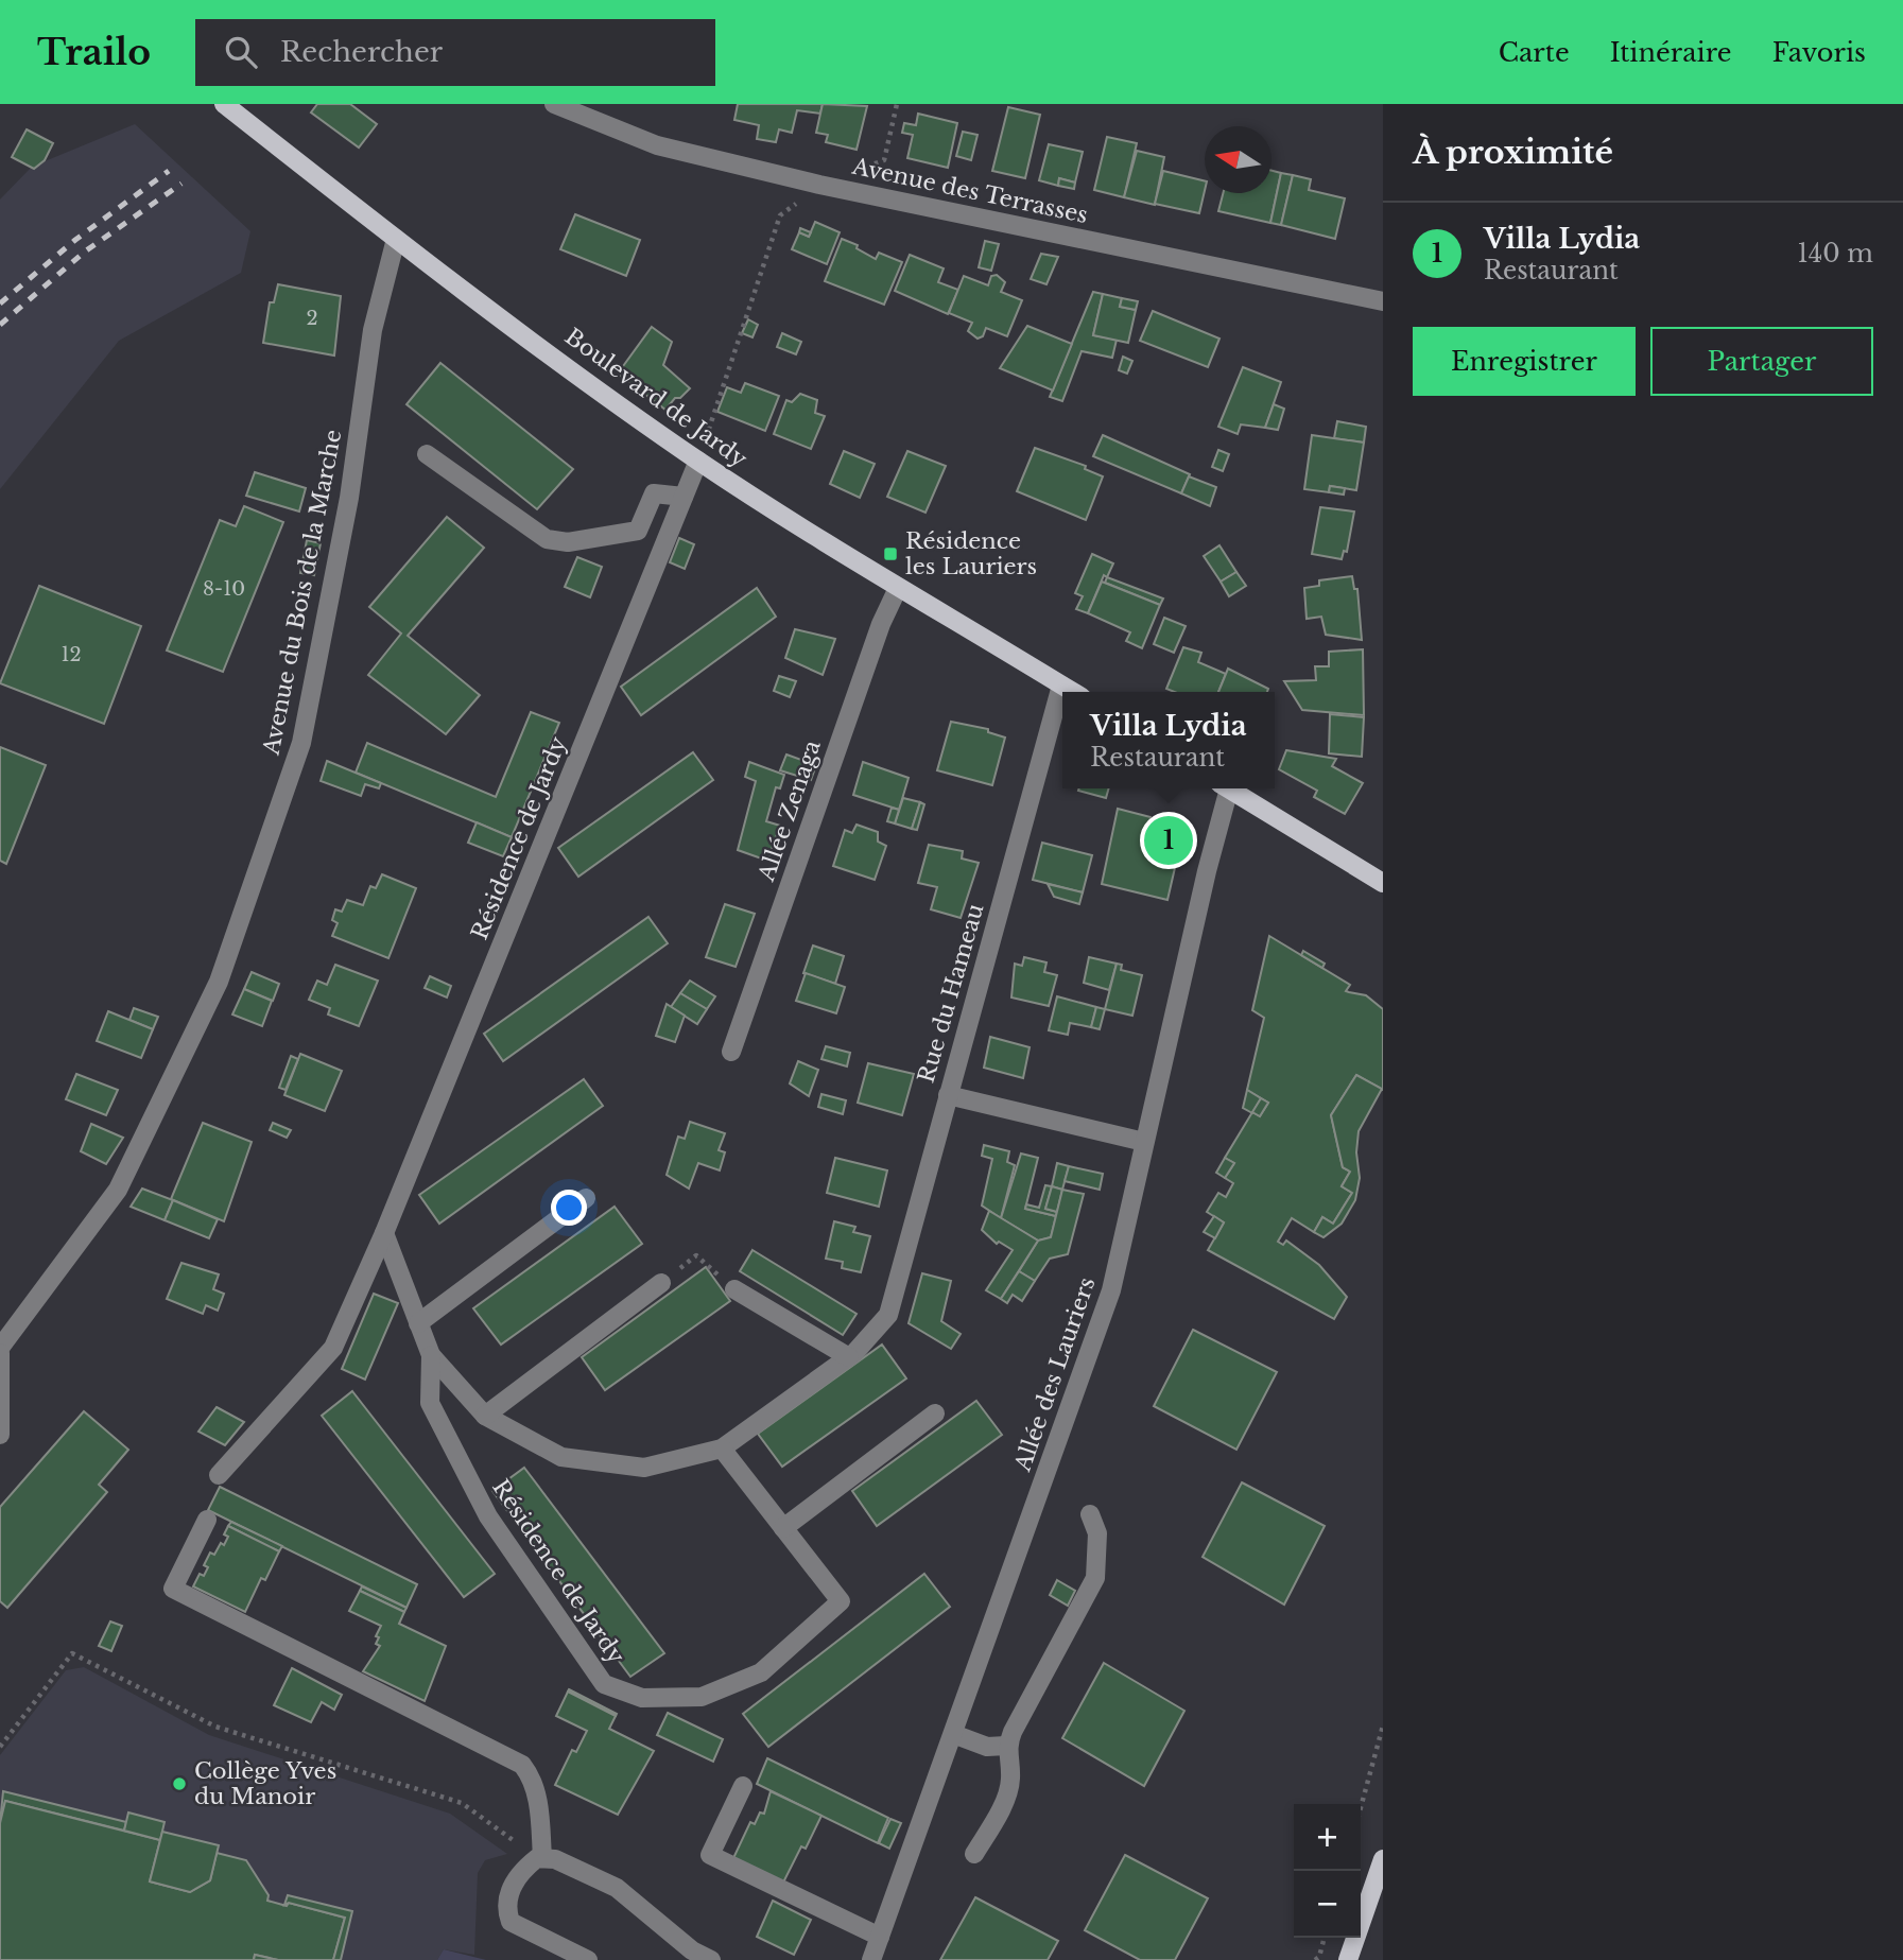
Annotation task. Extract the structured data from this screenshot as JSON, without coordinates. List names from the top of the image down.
{
  "streets": {
    "main road": ["Boulevard de Jardy"],
    "street": [
      "Avenue des Terrasses",
      "Avenue du Bois de la Marche",
      "Allée Zenaga",
      "Résidence de Jardy",
      "Rue du Hameau",
      "Allée des Lauriers"
    ]
  },
  "crossings": [
    ["Boulevard de Jardy", "Avenue du Bois de la Marche"],
    ["Boulevard de Jardy", "Allée Zenaga"],
    ["Boulevard de Jardy", "Résidence de Jardy"],
    ["Boulevard de Jardy", "Rue du Hameau"],
    ["Résidence de Jardy", "Rue du Hameau"]
  ],
  "places": {
    "transit": ["Résidence les Lauriers"],
    "other": ["Collège Yves du Manoir"]
  },
  "house_numbers": ["2", "8-10", "12"],
  "north": "left",
  "page": {
    "header": "Trailo",
    "search": "Rechercher",
    "nav": ["Carte", "Itinéraire", "Favoris"],
    "heading": "À proximité",
    "list": [
      {
        "mark": "1",
        "name": "Villa Lydia",
        "note": "Restaurant",
        "value": "140 m"
      }
    ],
    "buttons": ["Enregistrer", "Partager"],
    "popup": ["Villa Lydia", "Restaurant"],
    "pins": "1",
    "map_buttons": ["+", "−"]
  }
}
